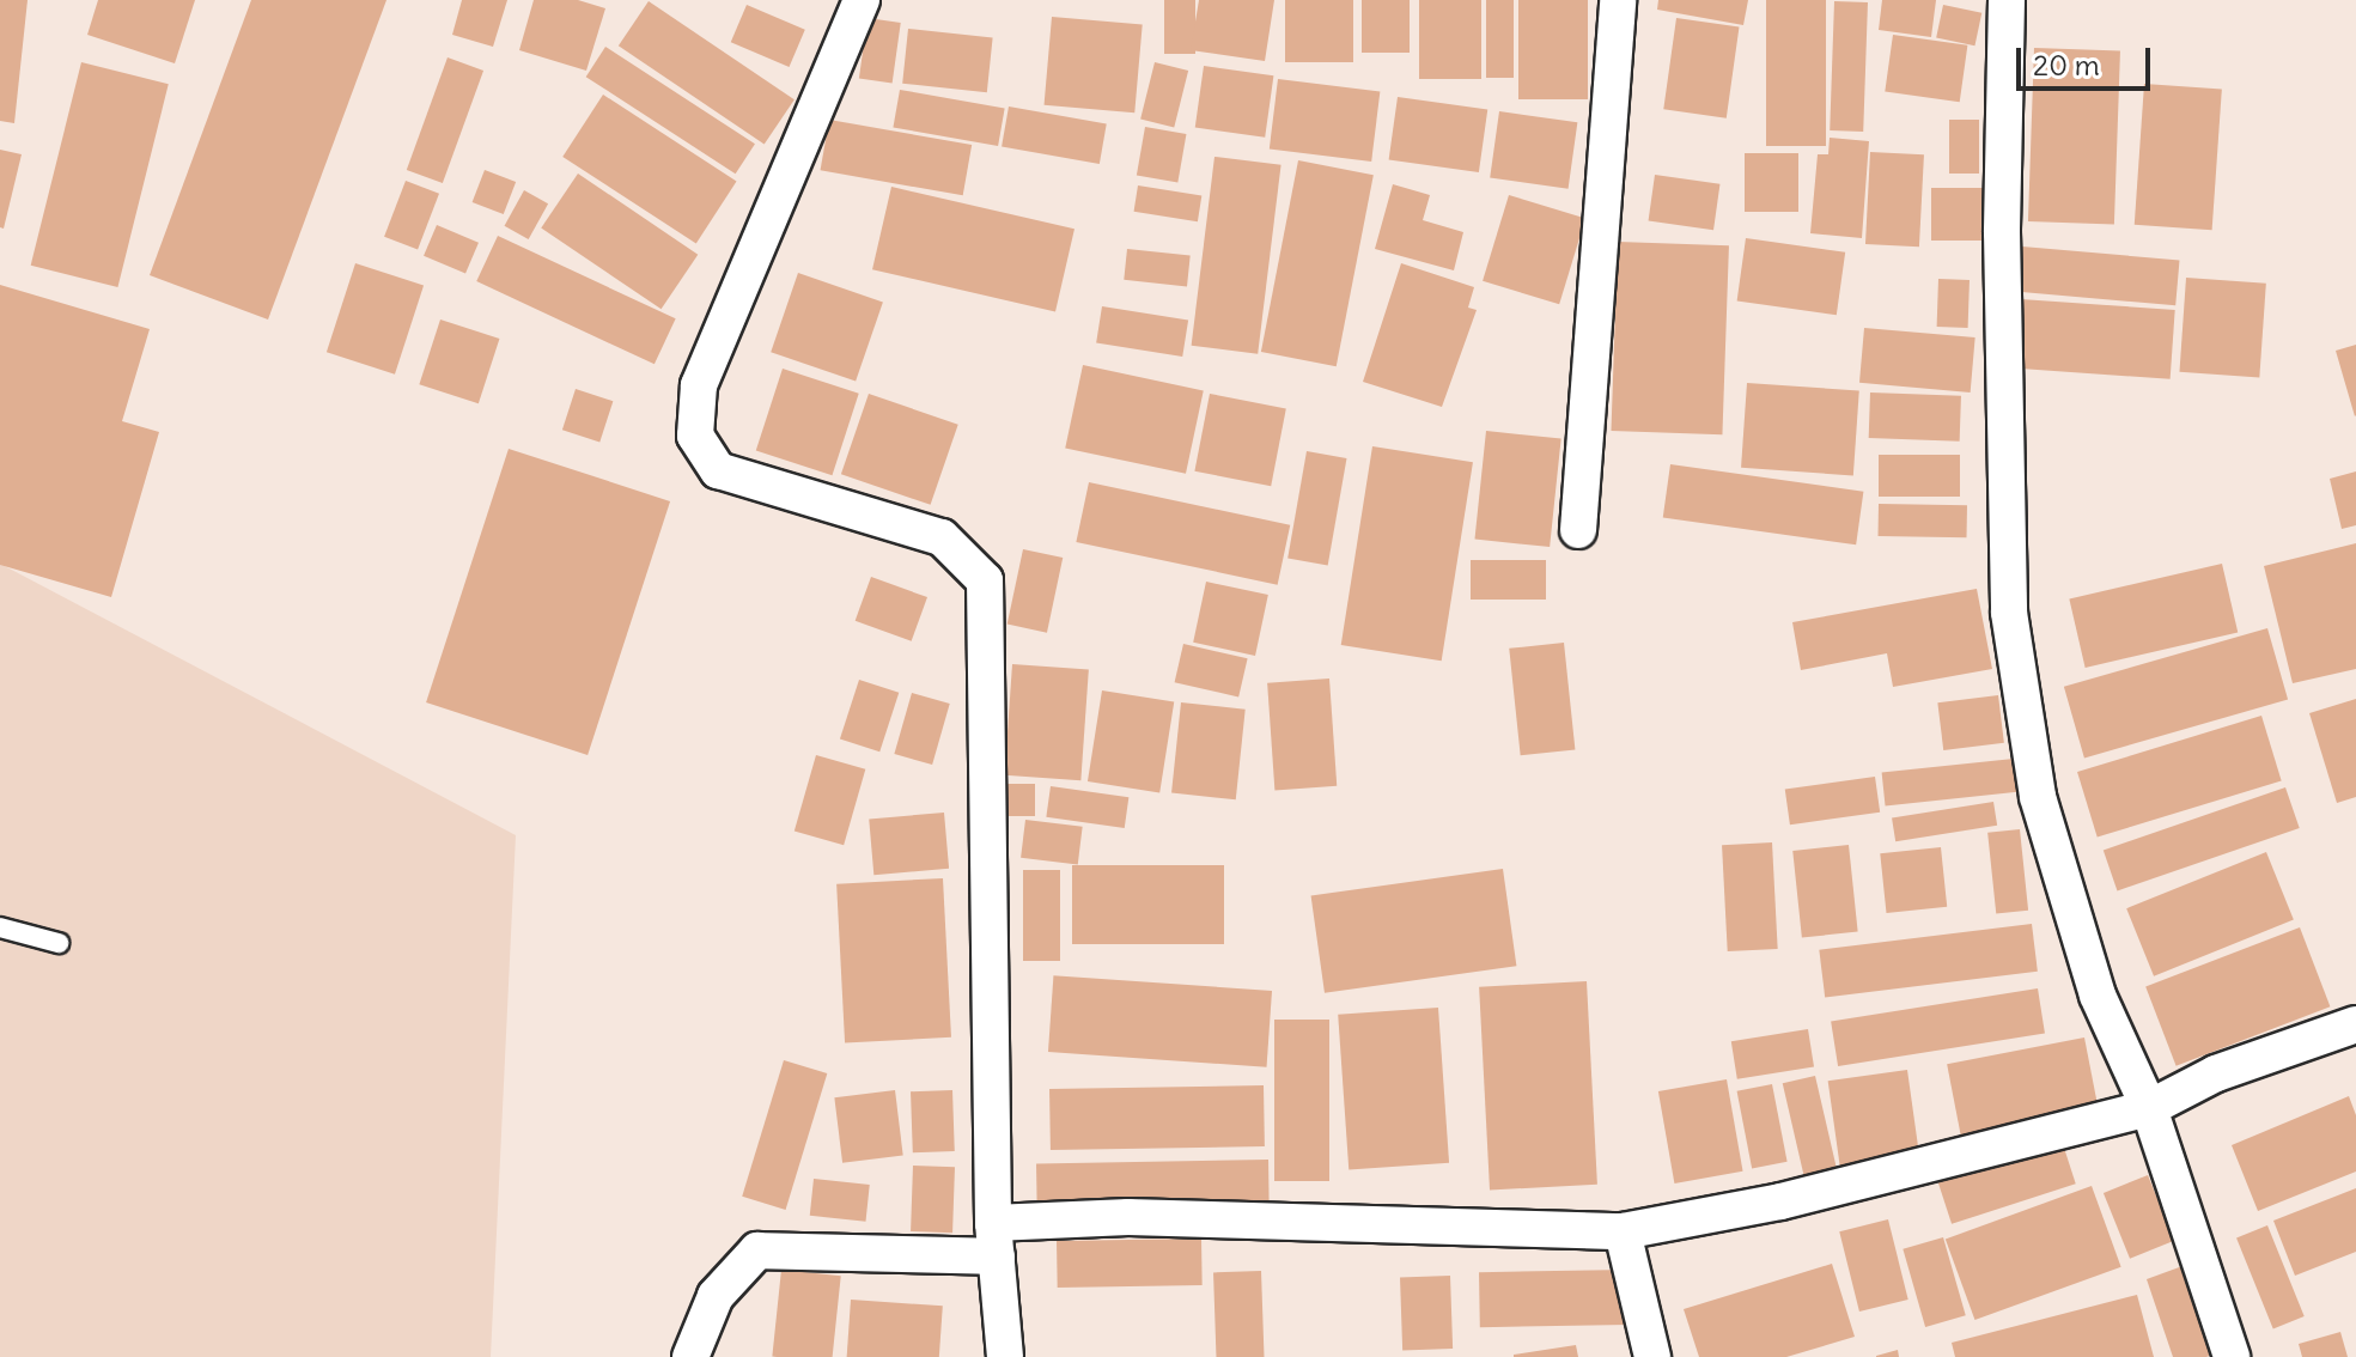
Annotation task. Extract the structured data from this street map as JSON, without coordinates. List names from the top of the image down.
{
  "scale_bar": "20 m"
}
